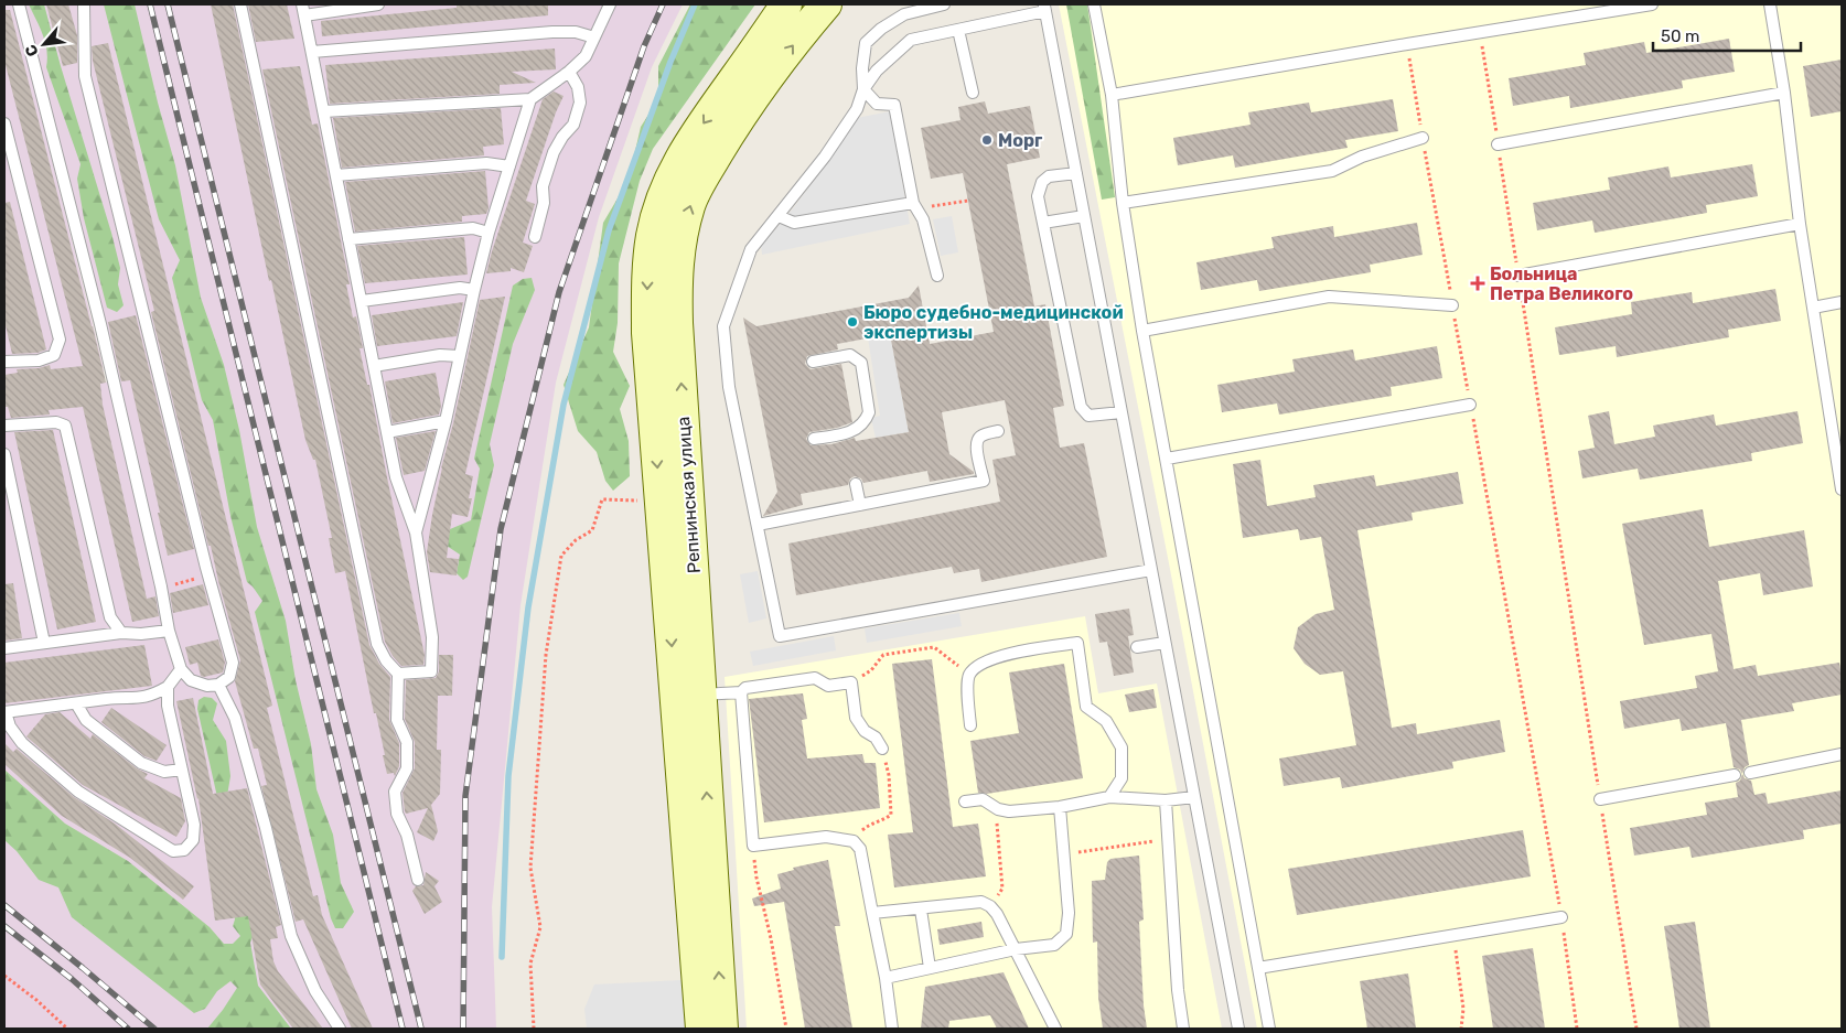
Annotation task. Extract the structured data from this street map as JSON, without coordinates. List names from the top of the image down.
{
  "streets": {
    "street": ["Репнинская улица"]
  },
  "places": {
    "other": ["Морг", "Бюро судебно-медицинской экспертизы"],
    "health": ["Больница Петра Великого"]
  },
  "scale_bar": "50 m",
  "north": "bottom left"
}
